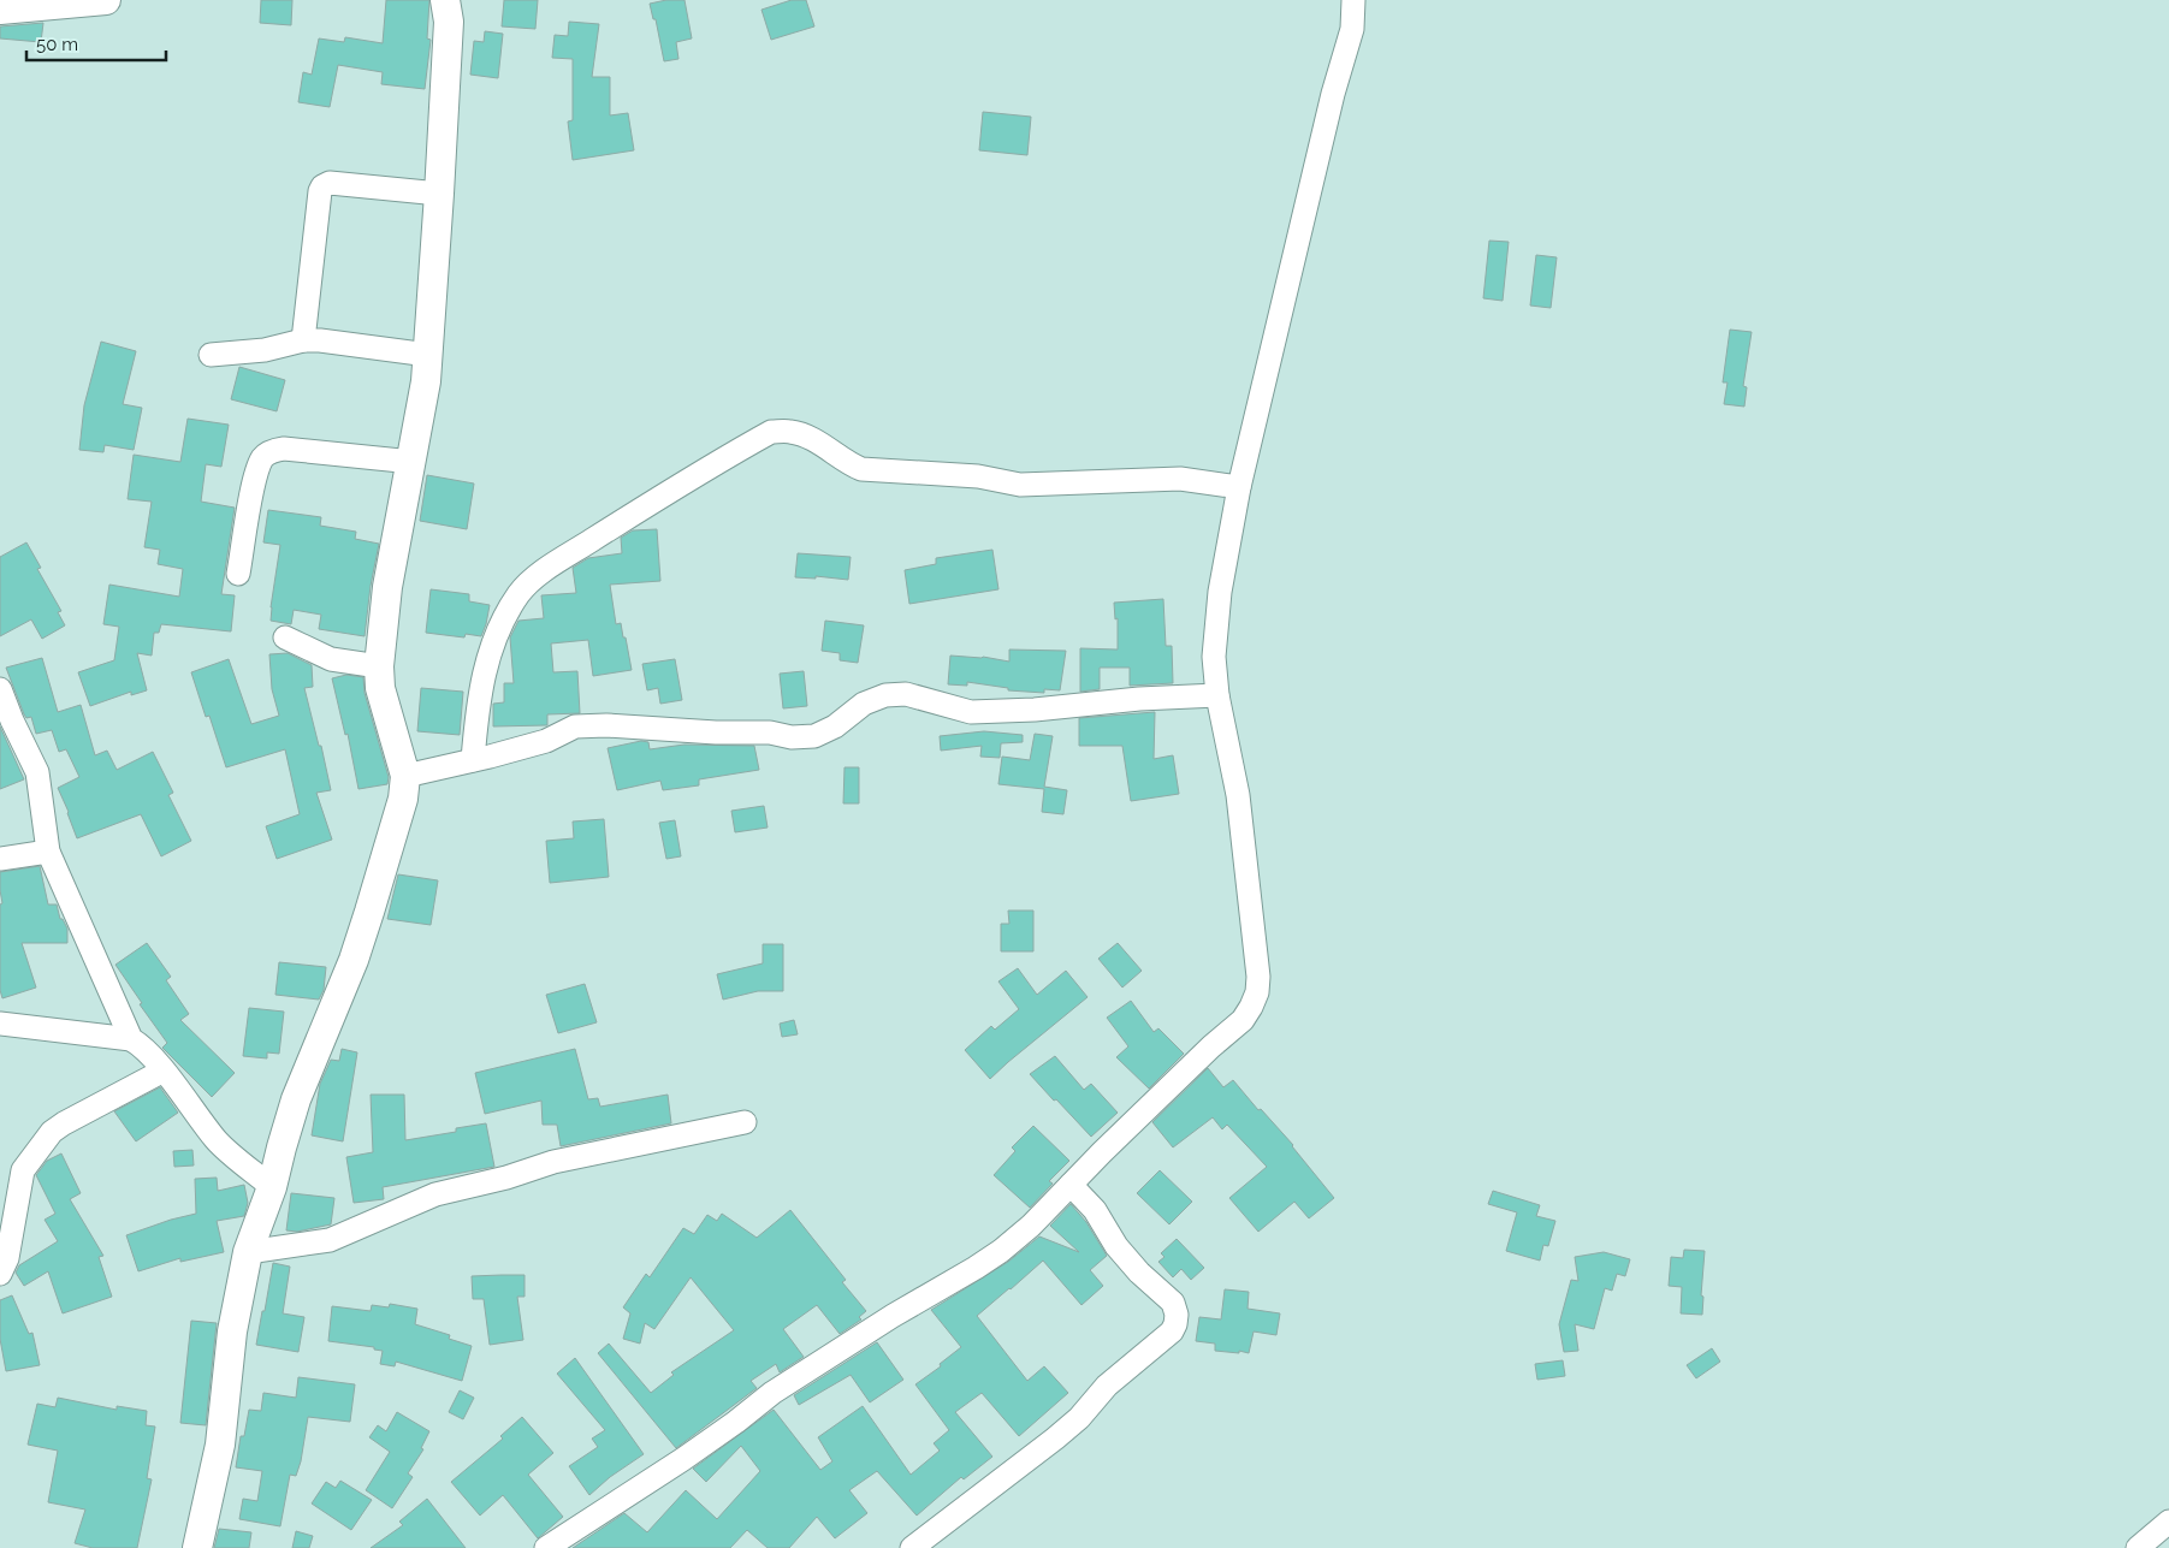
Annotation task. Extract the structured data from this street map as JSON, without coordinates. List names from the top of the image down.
{
  "scale_bar": "50 m"
}
